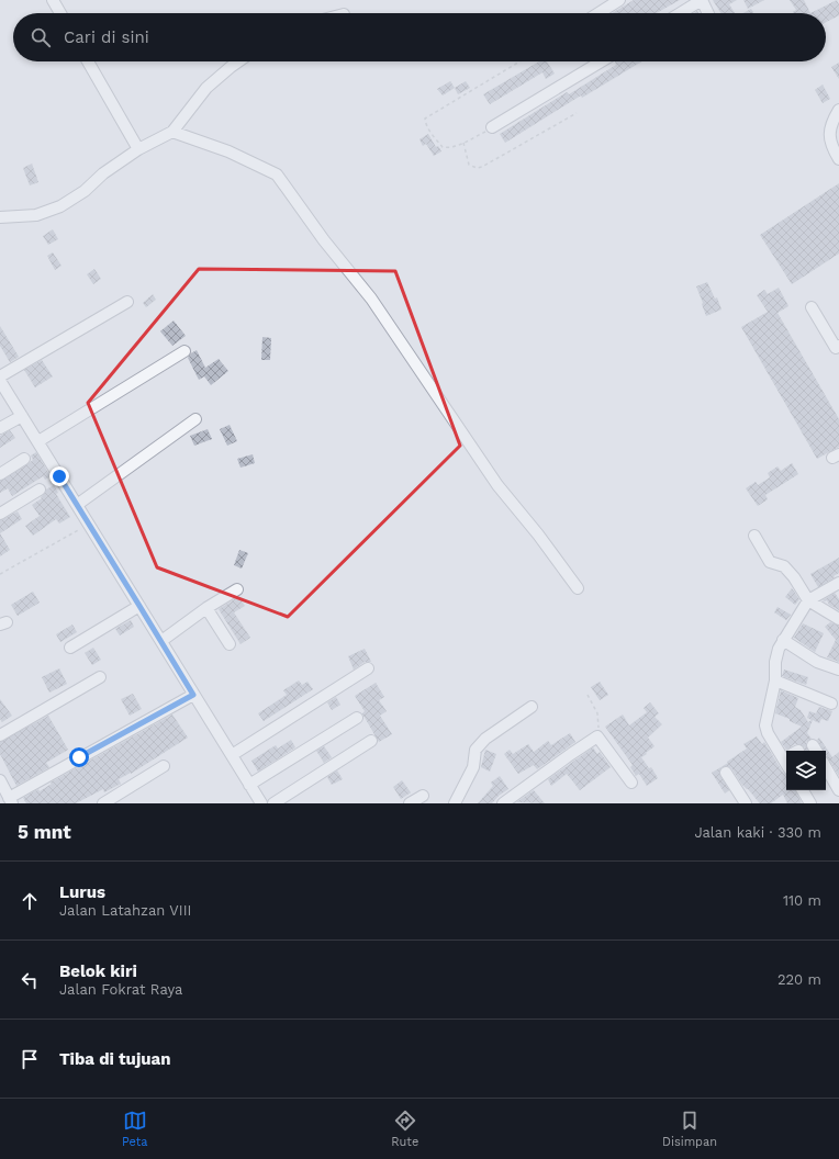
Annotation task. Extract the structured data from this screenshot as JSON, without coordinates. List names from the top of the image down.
{
  "page": {
    "search": "Cari di sini",
    "heading": ["5 mnt", "Jalan kaki · 330 m"],
    "list": [
      ["Lurus", "Jalan Latahzan VIII", "110 m"],
      ["Belok kiri", "Jalan Fokrat Raya", "220 m"],
      "Tiba di tujuan"
    ],
    "nav": ["Peta", "Rute", "Disimpan"]
  }
}
